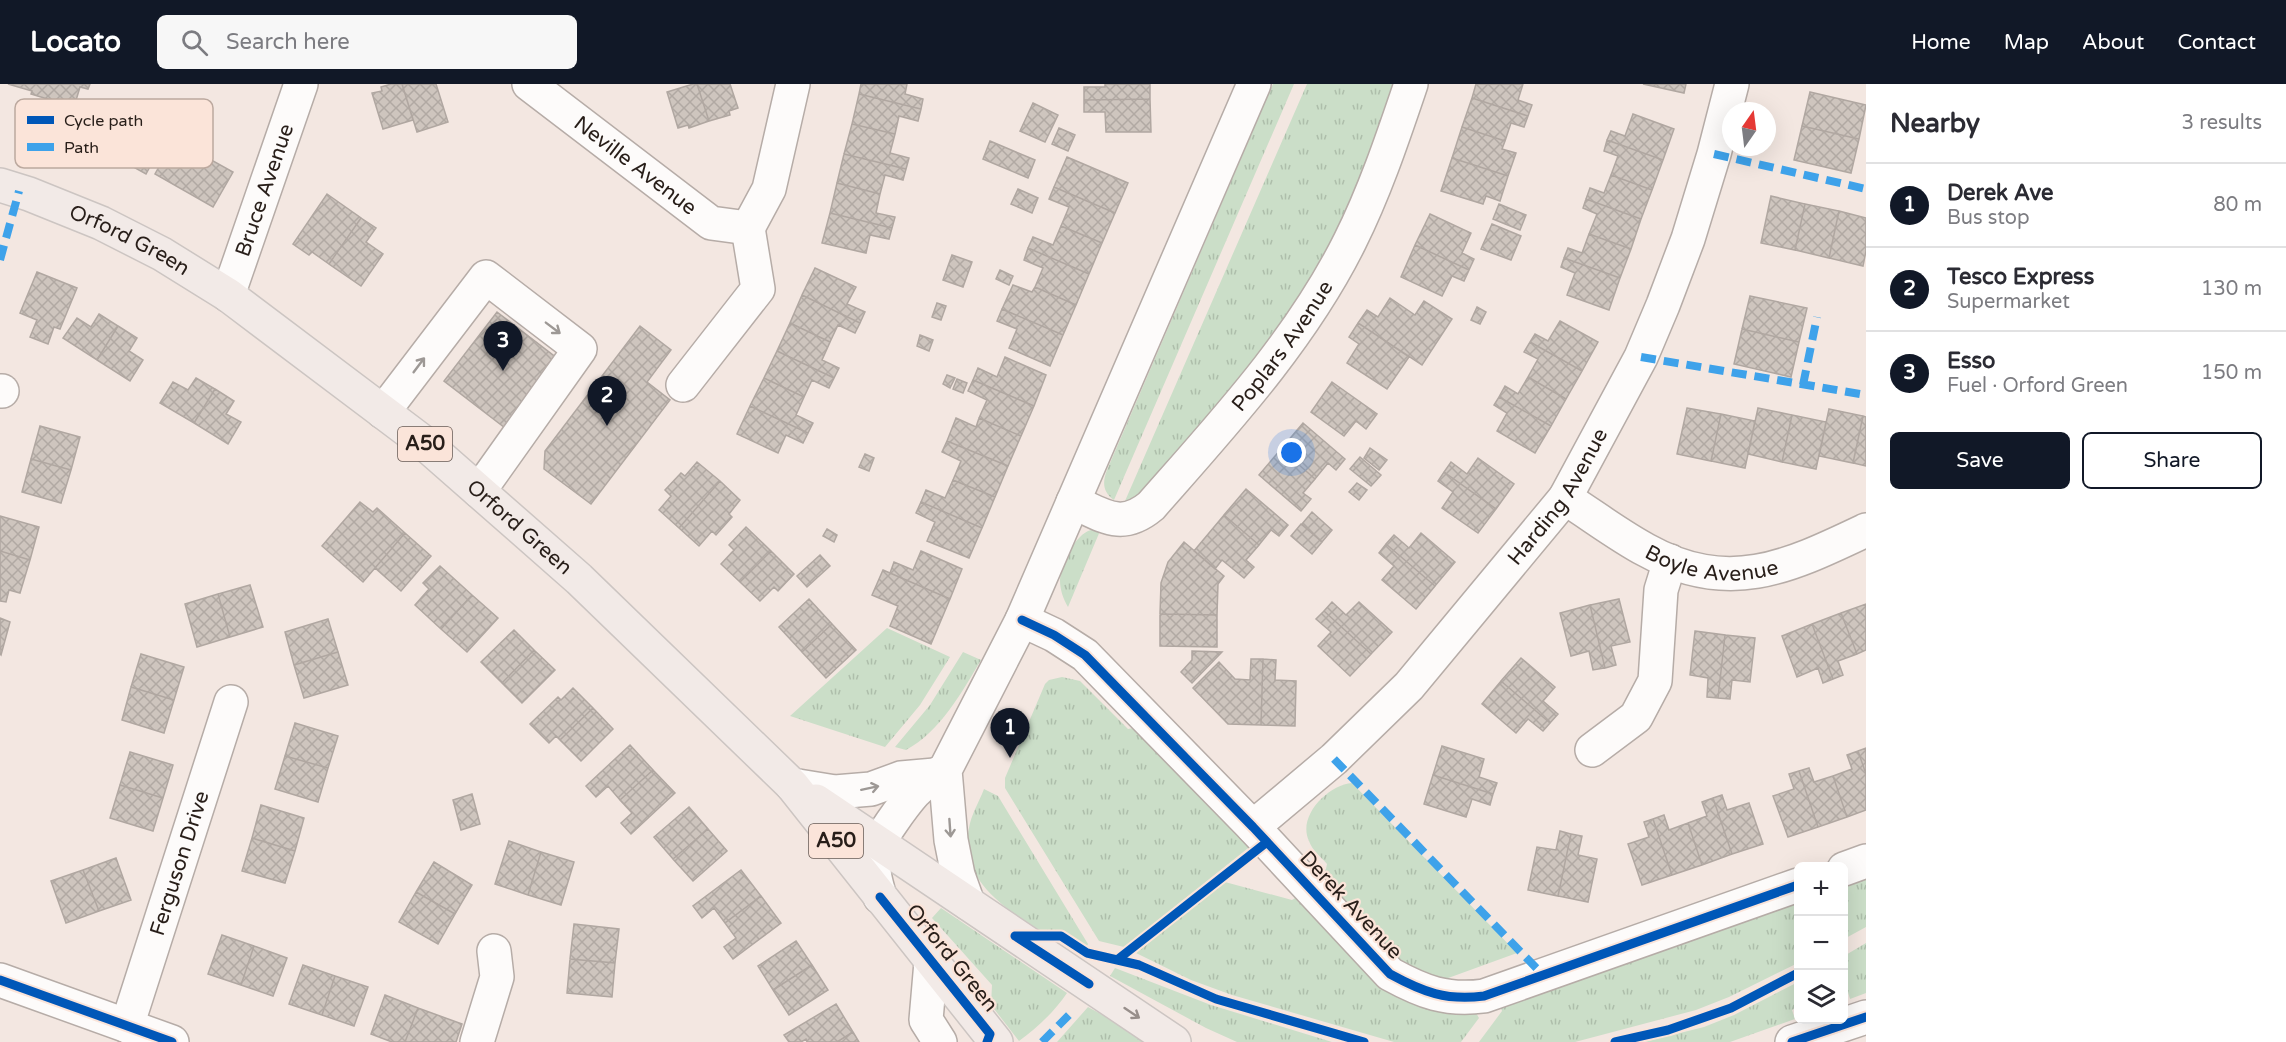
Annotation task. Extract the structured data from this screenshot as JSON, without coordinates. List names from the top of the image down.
{
  "streets": {
    "main road": ["Orford Green", "A50"],
    "street": [
      "Neville Avenue",
      "Bruce Avenue",
      "Poplars Avenue",
      "Harding Avenue",
      "Boyle Avenue",
      "Ferguson Drive",
      "Derek Avenue"
    ]
  },
  "crossings": [
    ["Bruce Avenue", "Orford Green"],
    ["Harding Avenue", "Boyle Avenue"],
    ["Harding Avenue", "Derek Avenue"]
  ],
  "legend": ["Cycle path", "Path"],
  "north": "top",
  "page": {
    "header": "Locato",
    "search": "Search here",
    "nav": [
      "Home",
      "Map",
      "About",
      "Contact"
    ],
    "heading": ["Nearby", "3 results"],
    "list": [
      {
        "mark": "1",
        "name": "Derek Ave",
        "note": "Bus stop",
        "value": "80 m"
      },
      {
        "mark": "2",
        "name": "Tesco Express",
        "note": "Supermarket",
        "value": "130 m"
      },
      {
        "mark": "3",
        "name": "Esso",
        "note": "Fuel · Orford Green",
        "value": "150 m"
      }
    ],
    "pins": ["3", "2", "1"],
    "buttons": ["Save", "Share"],
    "map_buttons": ["+", "−"]
  }
}
